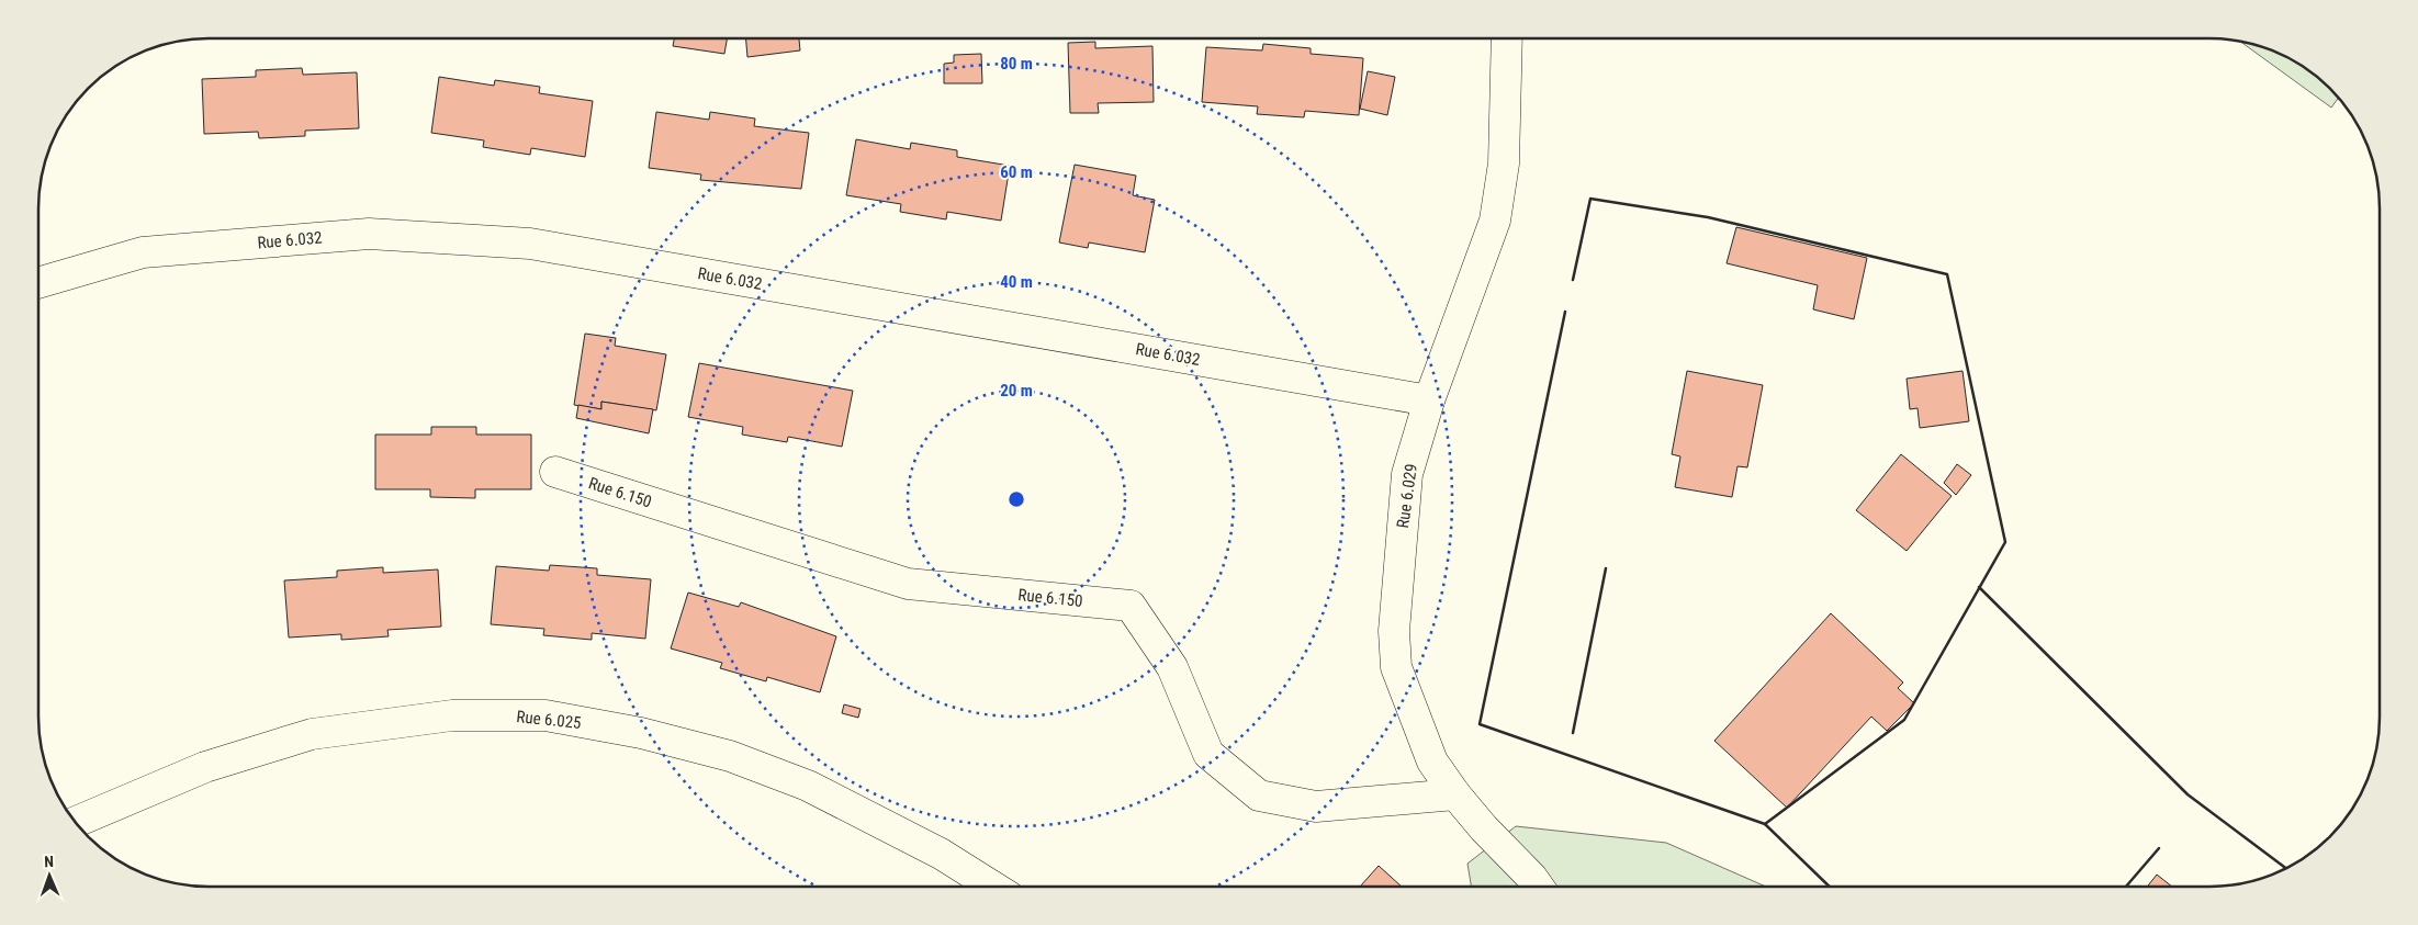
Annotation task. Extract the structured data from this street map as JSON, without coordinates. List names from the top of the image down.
{
  "streets": {
    "street": [
      "Rue 6.032",
      "Rue 6.150",
      "Rue 6.029",
      "Rue 6.025"
    ]
  },
  "crossings": [
    ["Rue 6.032", "Rue 6.029"],
    ["Rue 6.150", "Rue 6.029"]
  ],
  "north": "top",
  "rings": [
    "80 m",
    "60 m",
    "40 m",
    "20 m"
  ]
}
